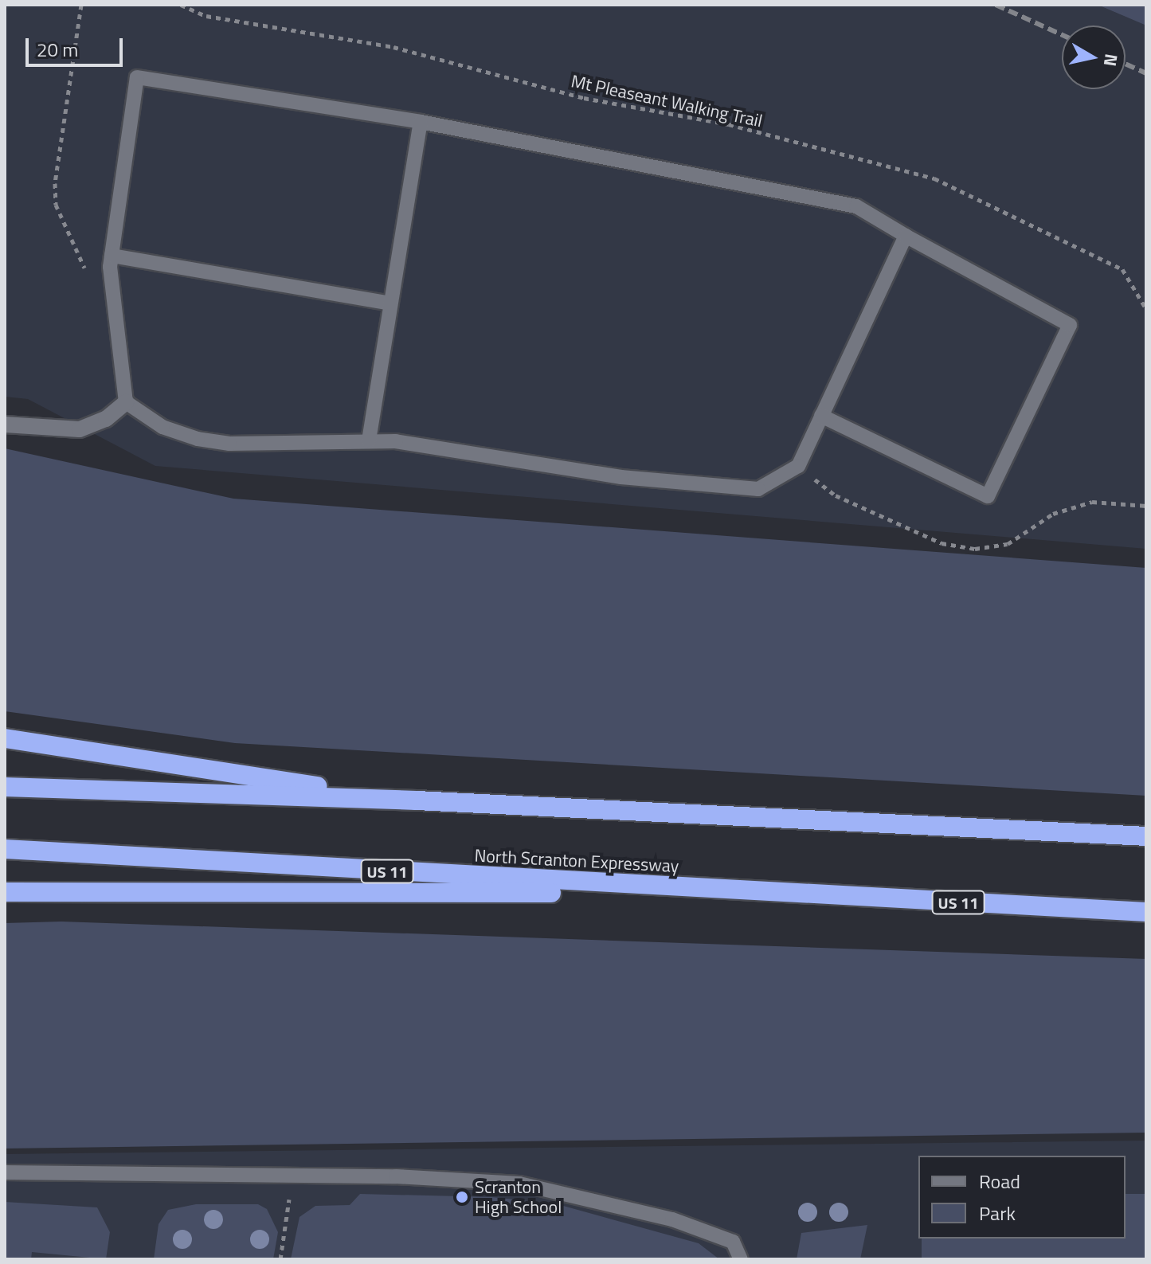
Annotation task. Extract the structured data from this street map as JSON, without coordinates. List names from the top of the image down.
{
  "streets": {
    "highway": ["North Scranton Expressway", "US 11"],
    "path": ["Mt Pleaseant Walking Trail"]
  },
  "places": ["Scranton High School"],
  "legend": ["Road", "Park"],
  "scale_bar": "20 m",
  "north": "right"
}
